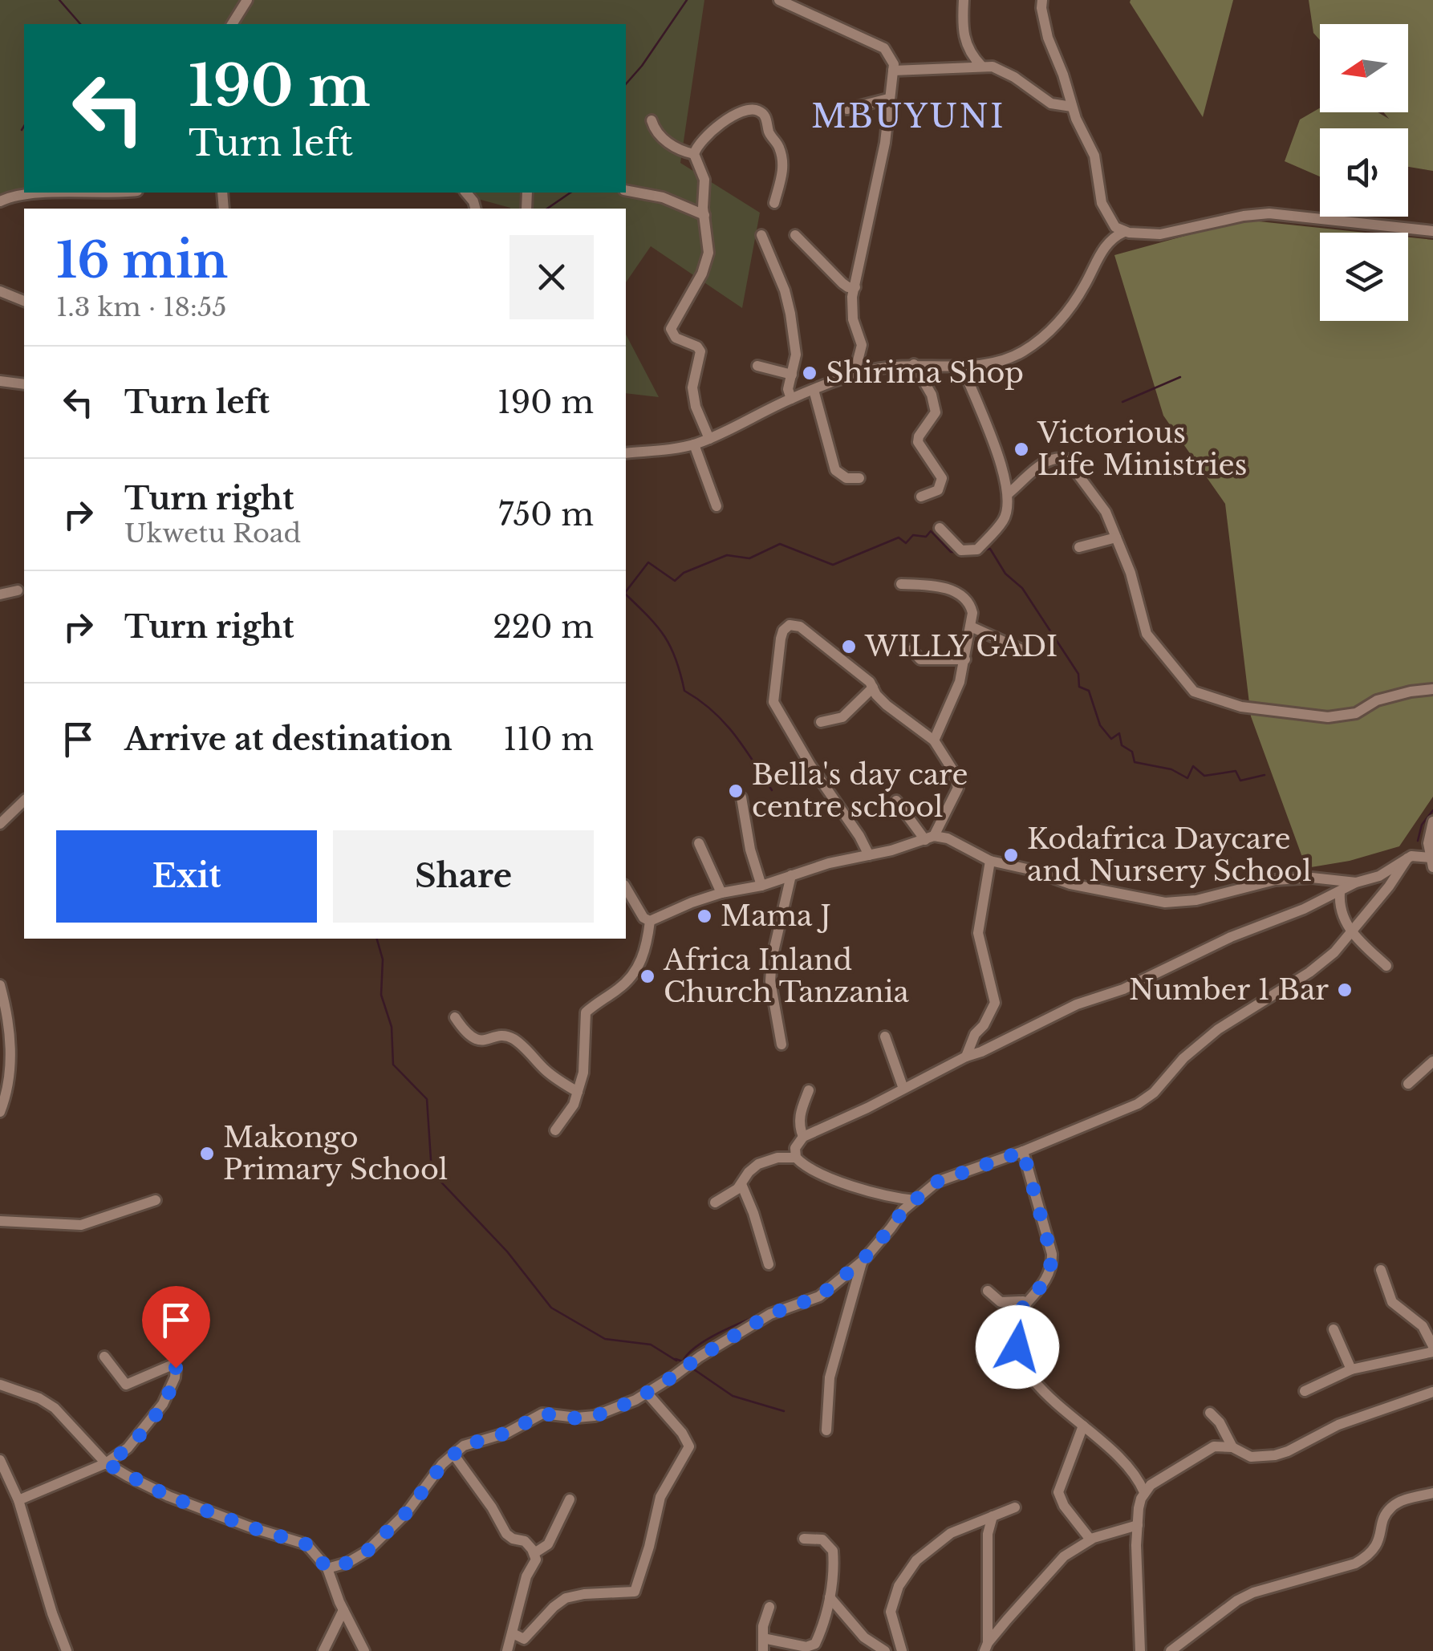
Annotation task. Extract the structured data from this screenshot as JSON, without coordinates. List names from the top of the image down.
{
  "districts": ["MBUYUNI"],
  "places": [
    "Shirima Shop",
    "Victorious Life Ministries",
    "WILLY GADI",
    "Bella's day care centre school",
    "Kodafrica Daycare and Nursery School",
    "Mama J",
    "Africa Inland Church Tanzania",
    "Number 1 Bar",
    "Makongo Primary School"
  ],
  "north": "left",
  "page": {
    "turn": ["190 m", "Turn left"],
    "heading": ["16 min", "1.3 km · 18:55"],
    "list": [
      {
        "name": "Turn left",
        "value": "190 m"
      },
      {
        "name": "Turn right",
        "note": "Ukwetu Road",
        "value": "750 m"
      },
      {
        "name": "Turn right",
        "value": "220 m"
      },
      {
        "name": "Arrive at destination",
        "value": "110 m"
      }
    ],
    "buttons": ["Exit", "Share"]
  }
}
